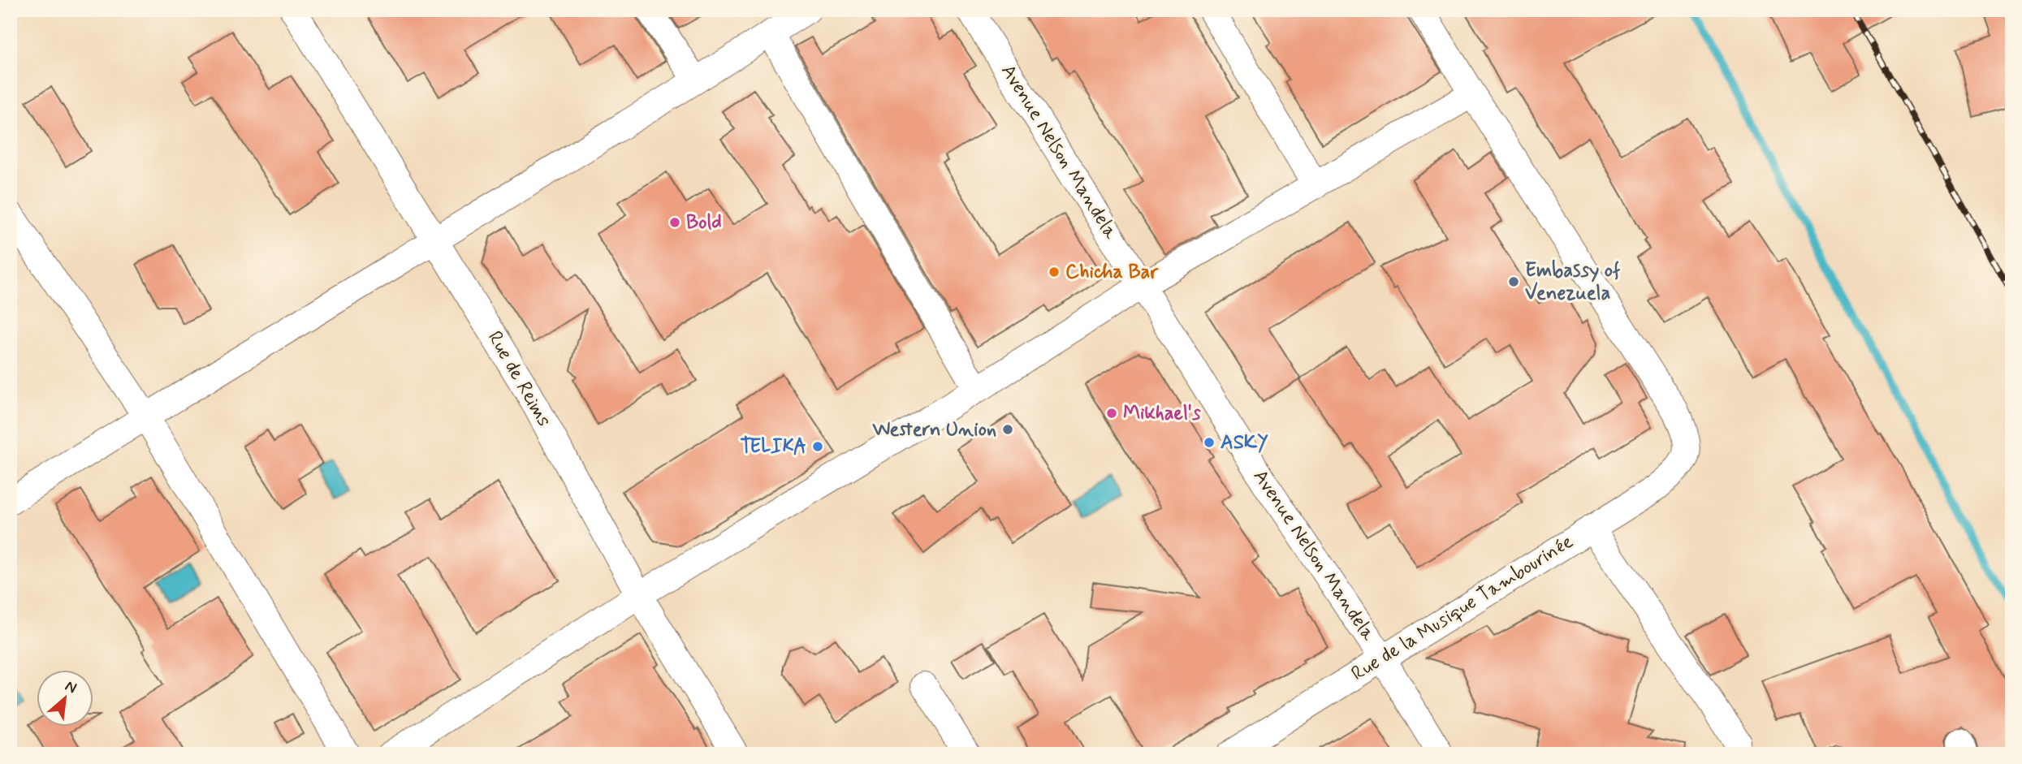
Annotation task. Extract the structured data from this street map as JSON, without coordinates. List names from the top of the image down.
{
  "streets": {
    "street": ["Avenue Nelson Mandela", "Rue de Reims", "Rue de la Musique Tambourinée"]
  },
  "crossings": [
    ["Avenue Nelson Mandela", "Rue de la Musique Tambourinée"]
  ],
  "places": [
    "Bold",
    "Chicha Bar",
    "Embassy of Venezuela",
    "Mikhael's",
    "Western Union",
    "ASKY",
    "TELIKA"
  ],
  "north": "top right"
}
